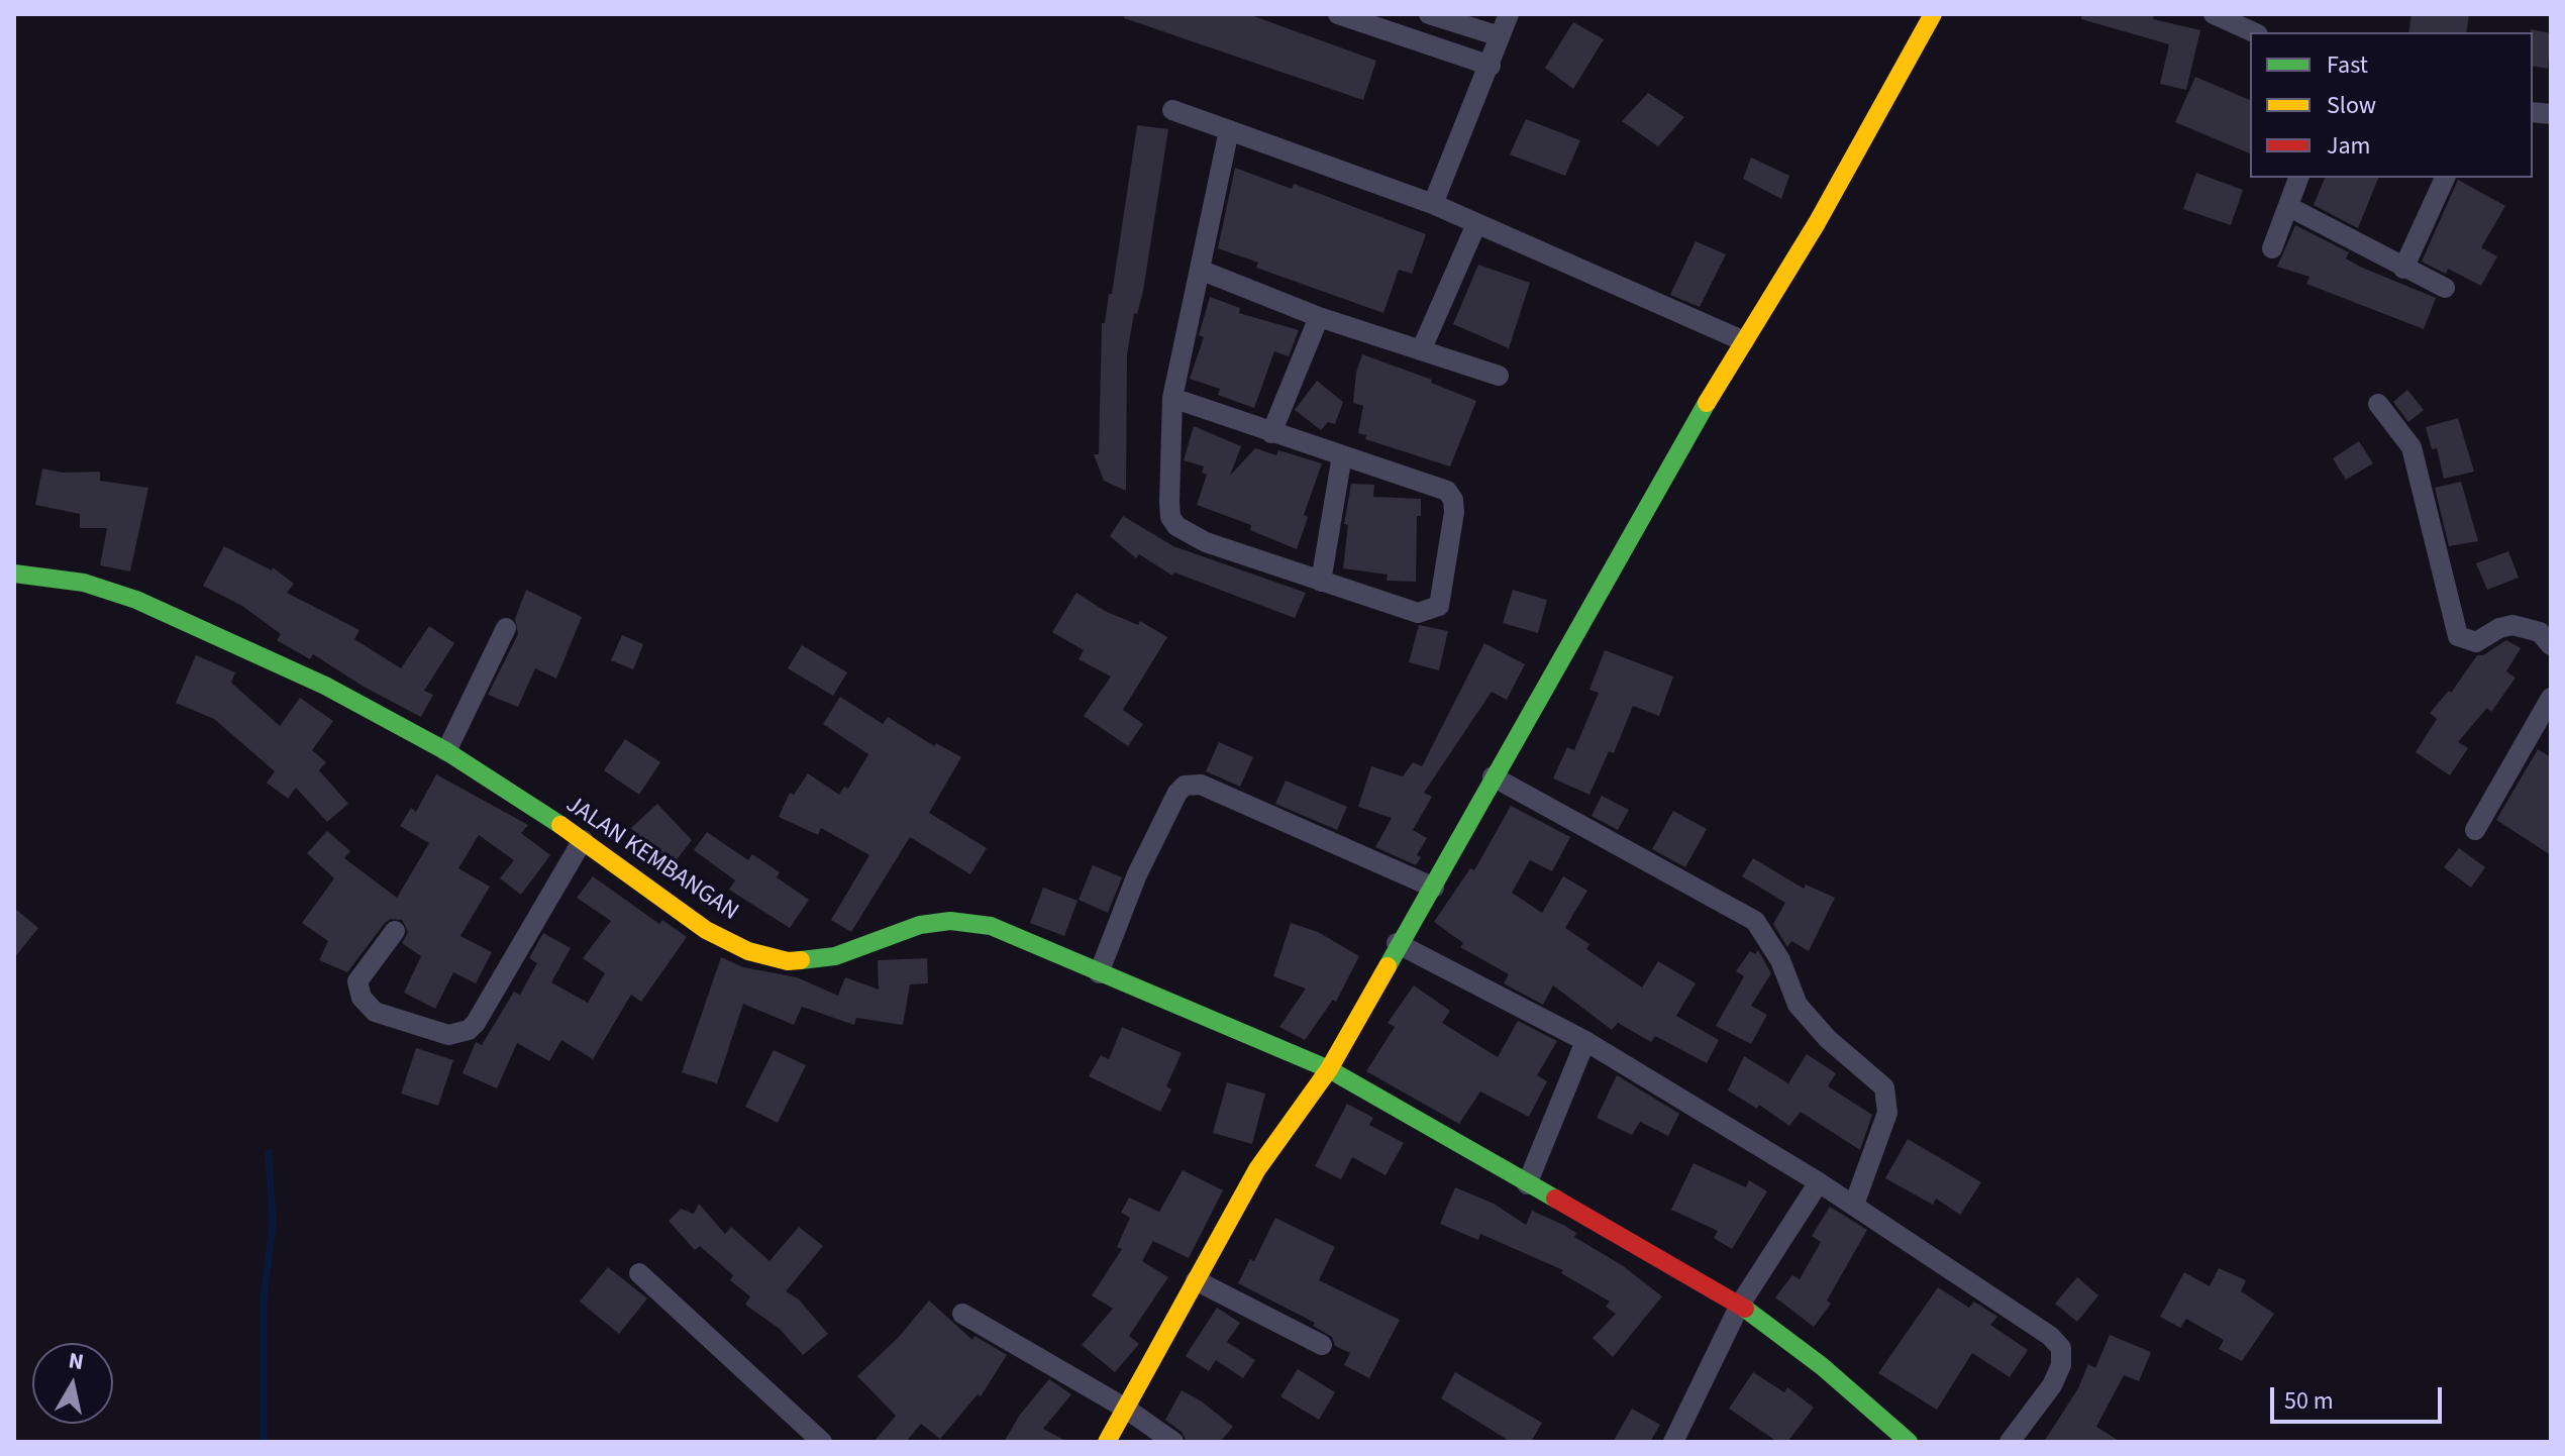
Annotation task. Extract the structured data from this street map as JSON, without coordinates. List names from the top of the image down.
{
  "streets": {
    "street": ["JALAN KEMBANGAN"]
  },
  "legend": ["Fast", "Slow", "Jam"],
  "scale_bar": "50 m",
  "north": "top"
}
